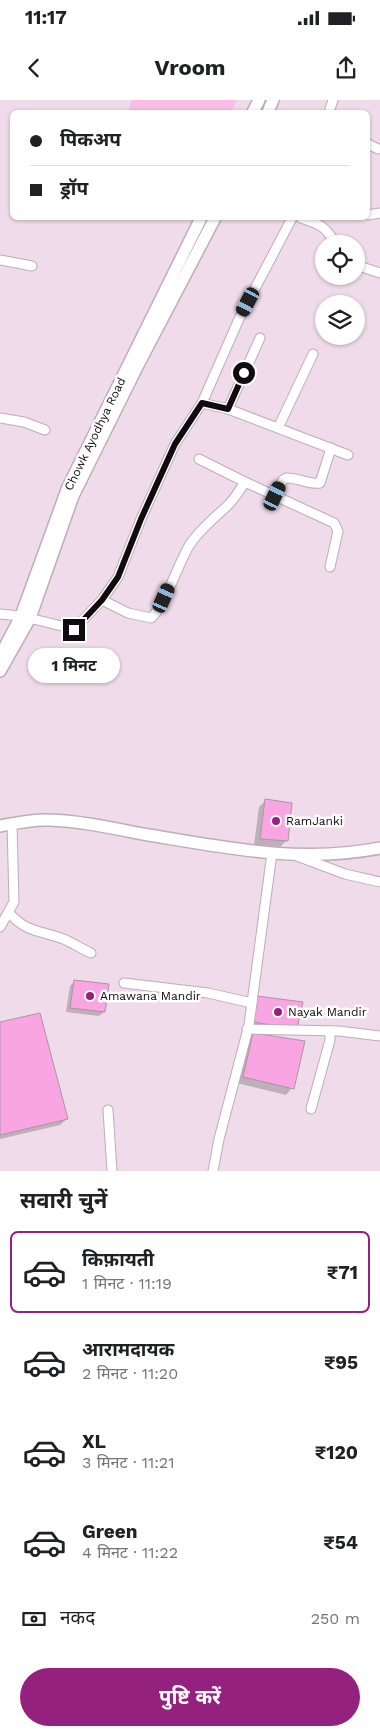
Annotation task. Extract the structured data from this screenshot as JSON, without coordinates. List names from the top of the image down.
{
  "streets": {
    "main road": ["Chowk Ayodhya Road"]
  },
  "places": ["RamJanki", "Amawana Mandir", "Nayak Mandir"],
  "page": {
    "status": "11:17",
    "header": "Vroom",
    "banner": ["पिकअप", "ड्रॉप"],
    "bubble": "1 मिनट",
    "heading": "सवारी चुनें",
    "list": [
      {
        "name": "किफ़ायती",
        "note": "1 मिनट · 11:19",
        "value": "₹71"
      },
      {
        "name": "आरामदायक",
        "note": "2 मिनट · 11:20",
        "value": "₹95"
      },
      {
        "name": "XL",
        "note": "3 मिनट · 11:21",
        "value": "₹120"
      },
      {
        "name": "Green",
        "note": "4 मिनट · 11:22",
        "value": "₹54"
      }
    ],
    "pay": ["नकद", "250 m"],
    "buttons": "पुष्टि करें"
  }
}
